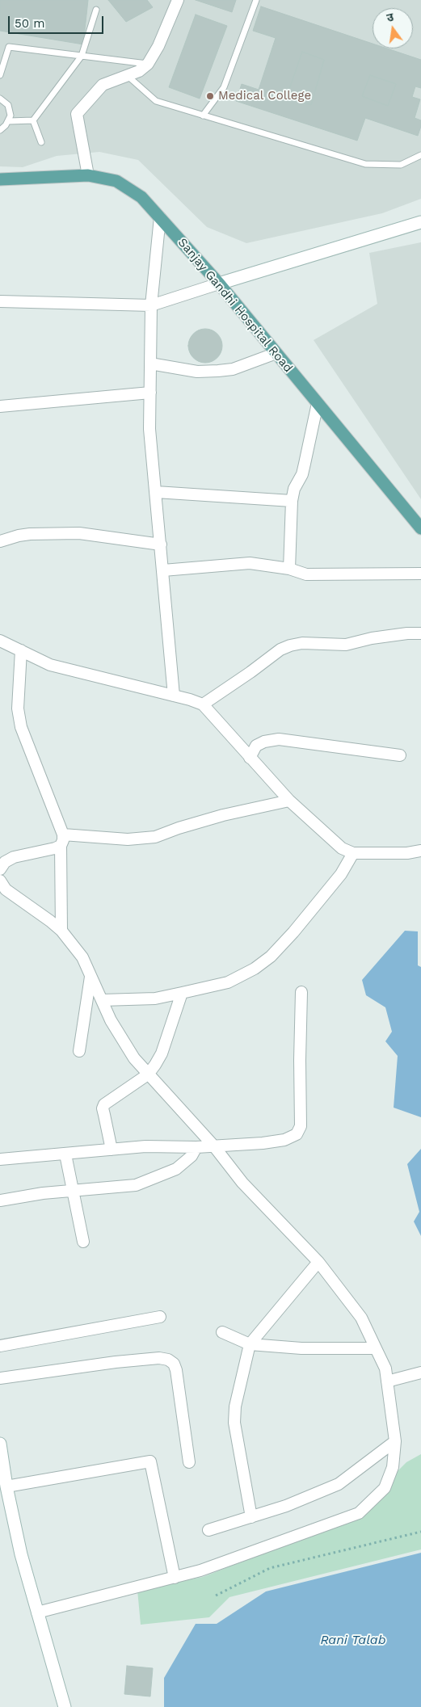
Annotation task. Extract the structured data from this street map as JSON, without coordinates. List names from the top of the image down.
{
  "streets": {
    "main road": ["Sanjay Gandhi Hospital Road"]
  },
  "water": ["Rani Talab"],
  "places": ["Medical College"],
  "scale_bar": "50 m",
  "north": "top"
}
